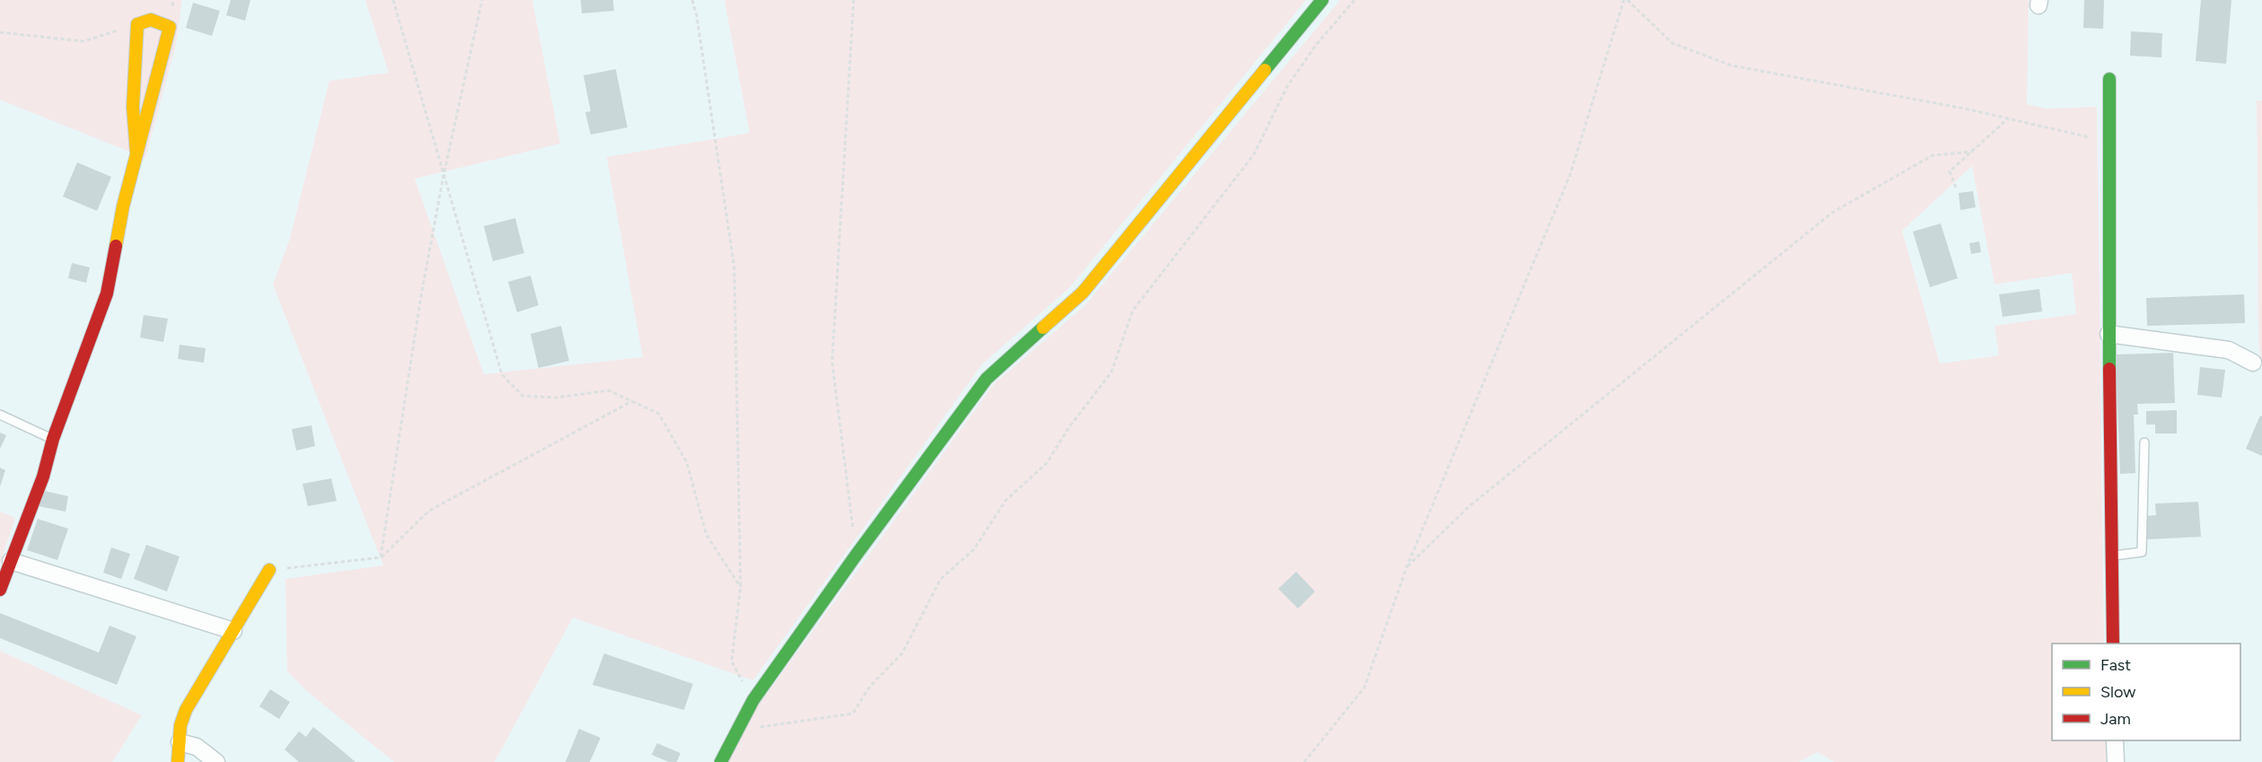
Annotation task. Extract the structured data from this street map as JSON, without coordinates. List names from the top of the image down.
{
  "legend": ["Fast", "Slow", "Jam"]
}
